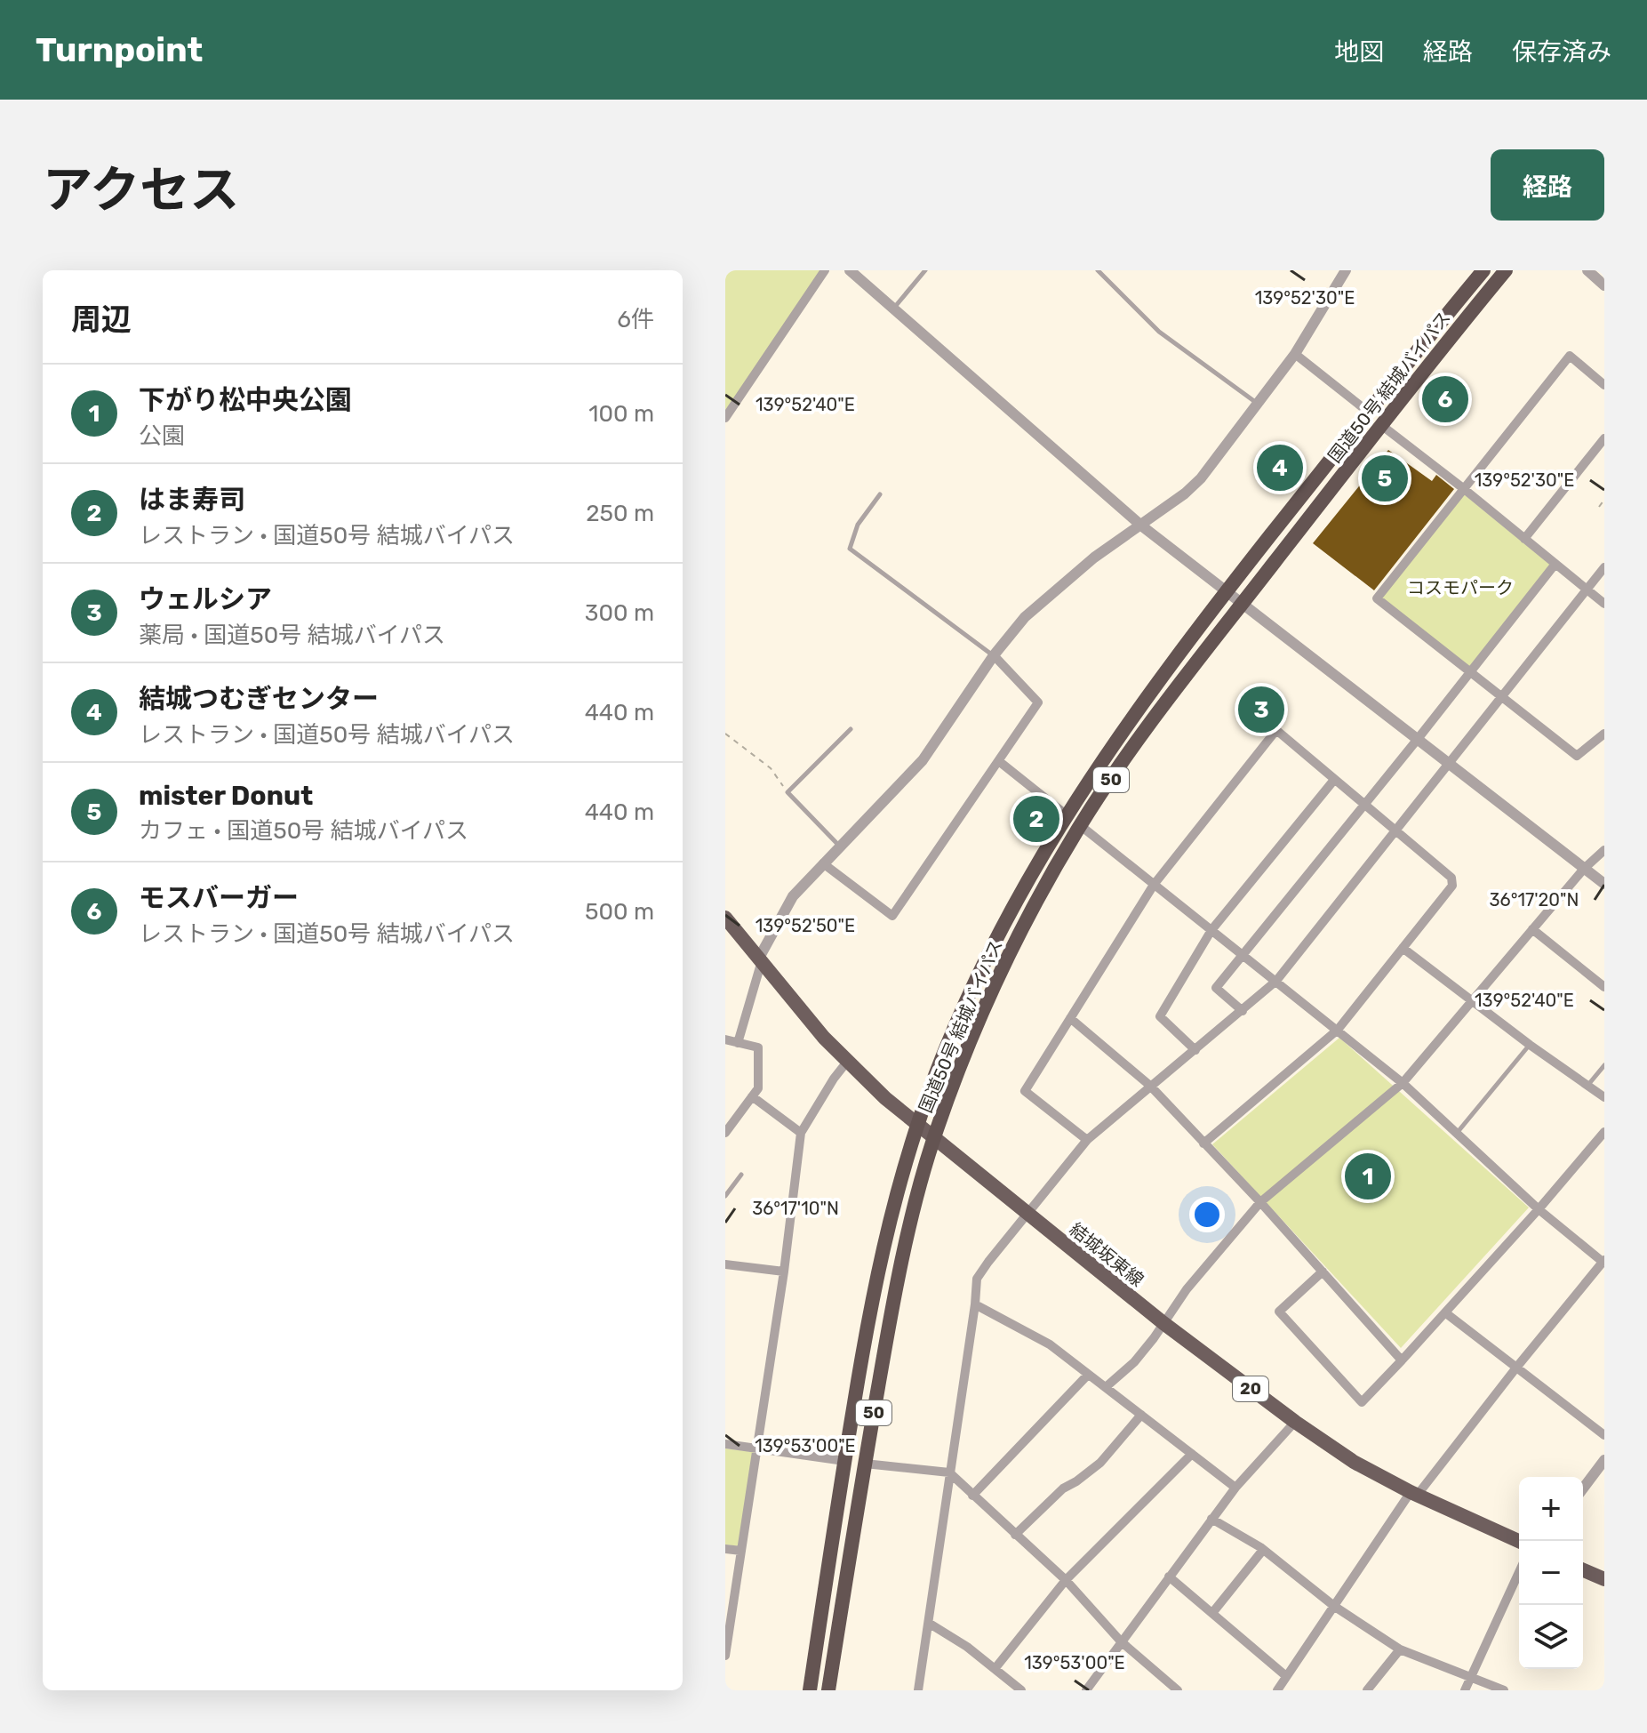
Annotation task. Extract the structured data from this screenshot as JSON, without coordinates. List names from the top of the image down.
{
  "streets": {
    "highway": ["国道50号 結城バイパス", "50"],
    "main road": ["結城坂東線", "20"]
  },
  "crossings": [
    ["国道50号 結城バイパス", "結城坂東線"]
  ],
  "parks": ["コスモパーク"],
  "page": {
    "header": "Turnpoint",
    "nav": ["地図", "経路", "保存済み"],
    "title": "アクセス",
    "buttons": "経路",
    "heading": ["周辺", "6件"],
    "list": [
      {
        "mark": "1",
        "name": "下がり松中央公園",
        "note": "公園",
        "value": "100 m"
      },
      {
        "mark": "2",
        "name": "はま寿司",
        "note": "レストラン · 国道50号 結城バイパス",
        "value": "250 m"
      },
      {
        "mark": "3",
        "name": "ウェルシア",
        "note": "薬局 · 国道50号 結城バイパス",
        "value": "300 m"
      },
      {
        "mark": "4",
        "name": "結城つむぎセンター",
        "note": "レストラン · 国道50号 結城バイパス",
        "value": "440 m"
      },
      {
        "mark": "5",
        "name": "mister Donut",
        "note": "カフェ · 国道50号 結城バイパス",
        "value": "440 m"
      },
      {
        "mark": "6",
        "name": "モスバーガー",
        "note": "レストラン · 国道50号 結城バイパス",
        "value": "500 m"
      }
    ],
    "pins": [
      "6",
      "4",
      "5",
      "3",
      "2",
      "1"
    ],
    "map_buttons": ["+", "−"]
  },
  "coordinates": [
    "139°52'30\"E",
    "139°52'40\"E",
    "36°17'20\"N",
    "139°52'50\"E",
    "36°17'10\"N",
    "139°53'00\"E"
  ]
}
